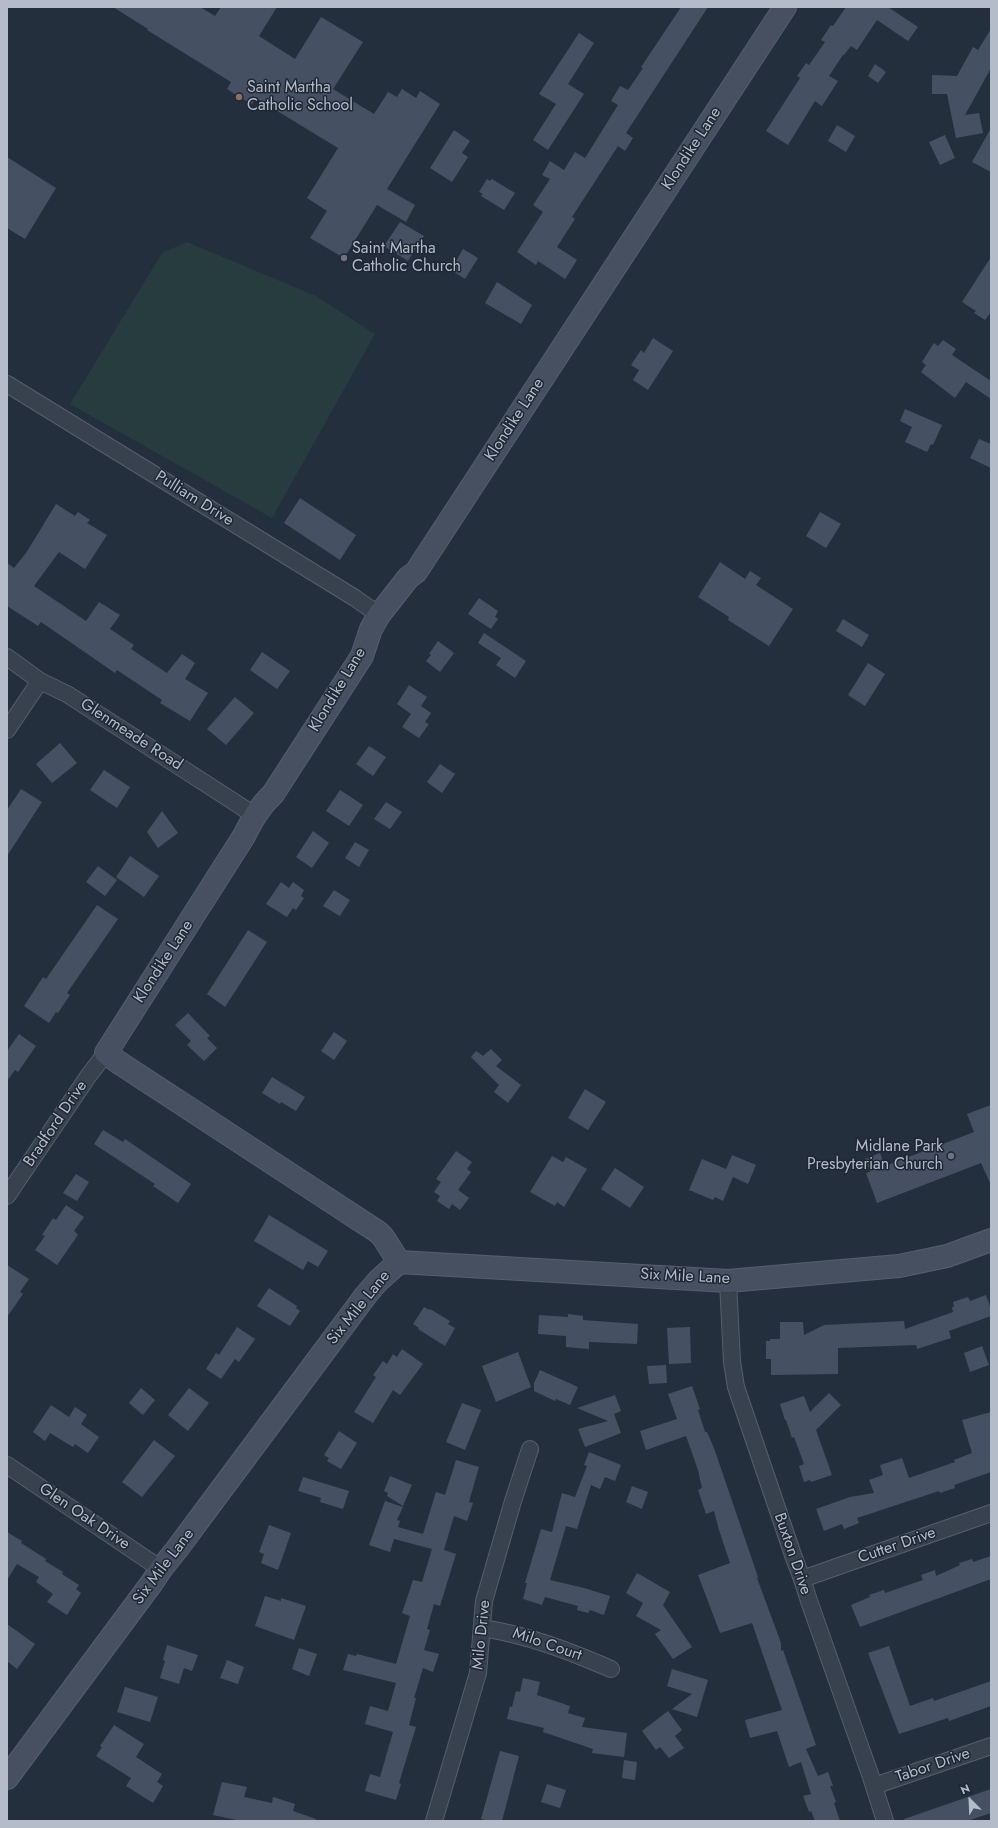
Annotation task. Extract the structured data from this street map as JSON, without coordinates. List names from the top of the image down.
{
  "streets": {
    "street": [
      "Klondike Lane",
      "Pulliam Drive",
      "Glenmeade Road",
      "Bradford Drive",
      "Six Mile Lane",
      "Glen Oak Drive",
      "Cutter Drive",
      "Buxton Drive",
      "Milo Drive",
      "Milo Court",
      "Tabor Drive"
    ]
  },
  "crossings": [
    ["Klondike Lane", "Pulliam Drive"],
    ["Klondike Lane", "Glenmeade Road"],
    ["Klondike Lane", "Bradford Drive"],
    ["Six Mile Lane", "Glen Oak Drive"],
    ["Six Mile Lane", "Buxton Drive"],
    ["Cutter Drive", "Buxton Drive"],
    ["Buxton Drive", "Tabor Drive"],
    ["Milo Drive", "Milo Court"]
  ],
  "places": ["Saint Martha Catholic School", "Saint Martha Catholic Church", "Midlane Park Presbyterian Church"],
  "north": "top left"
}
